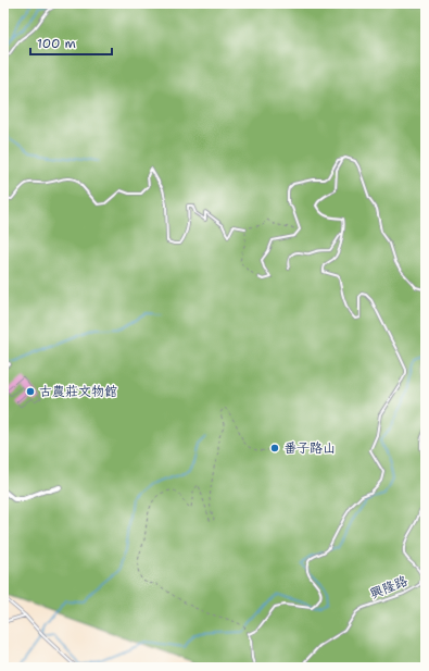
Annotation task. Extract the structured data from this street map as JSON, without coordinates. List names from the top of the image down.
{
  "streets": {
    "lane": ["興隆路"]
  },
  "places": ["古農莊文物館", "番子路山"],
  "scale_bar": "100 m"
}
